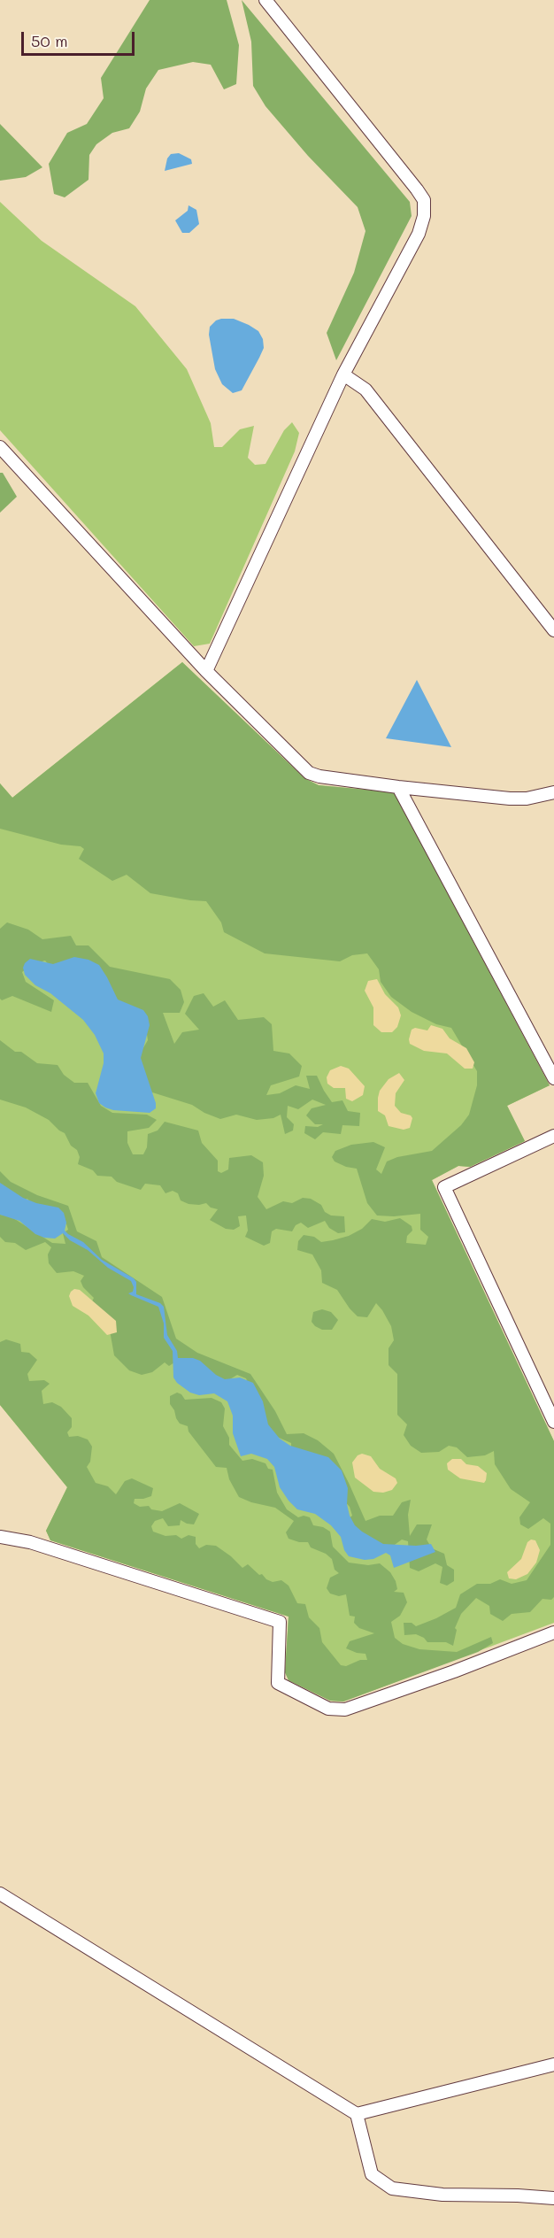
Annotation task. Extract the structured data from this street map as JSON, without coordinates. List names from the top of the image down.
{
  "scale_bar": "50 m"
}
